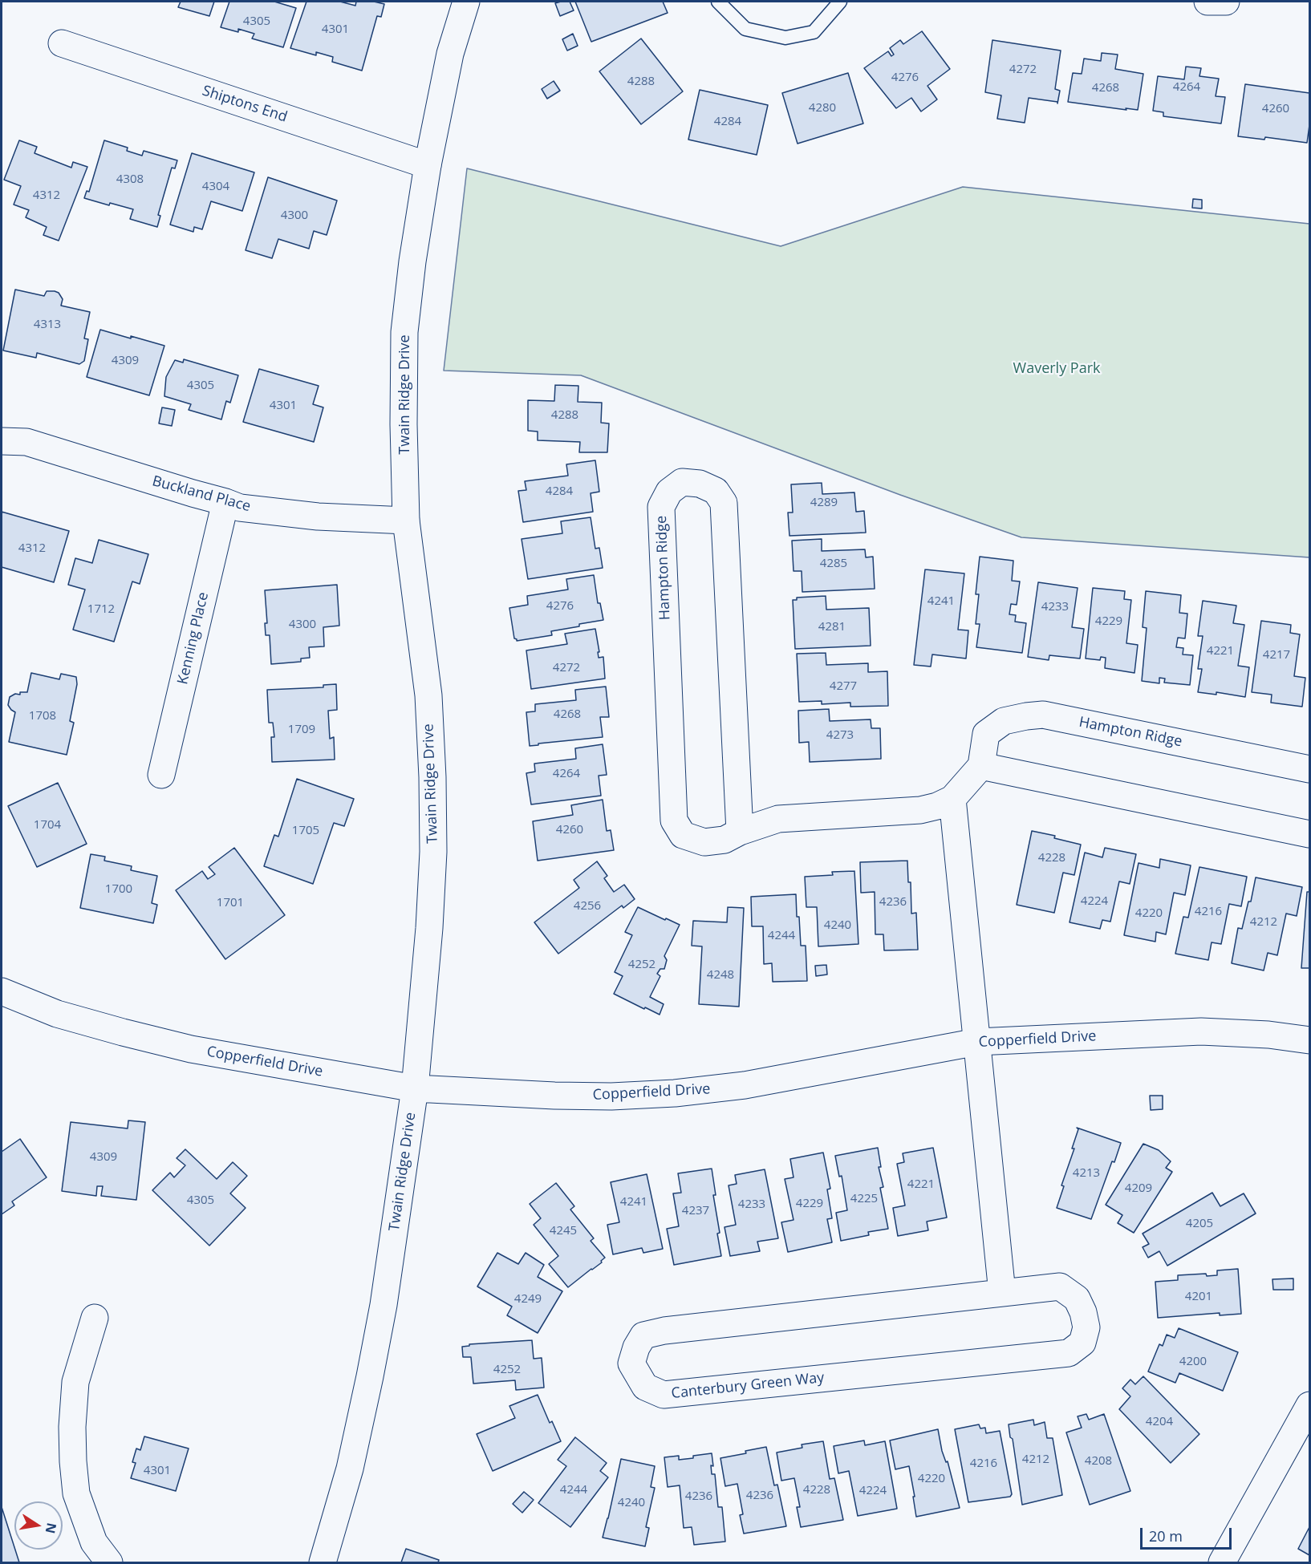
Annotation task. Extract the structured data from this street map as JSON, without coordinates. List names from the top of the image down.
{
  "streets": {
    "street": [
      "Shiptons End",
      "Twain Ridge Drive",
      "Buckland Place",
      "Hampton Ridge",
      "Kenning Place",
      "Copperfield Drive",
      "Canterbury Green Way"
    ]
  },
  "crossings": [
    ["Shiptons End", "Twain Ridge Drive"],
    ["Twain Ridge Drive", "Buckland Place"],
    ["Twain Ridge Drive", "Copperfield Drive"],
    ["Buckland Place", "Kenning Place"]
  ],
  "parks": ["Waverly Park"],
  "house_numbers": [
    "4305",
    "4301",
    "4272",
    "4276",
    "4288",
    "4264",
    "4268",
    "4280",
    "4260",
    "4284",
    "4308",
    "4304",
    "4312",
    "4300",
    "4313",
    "4309",
    "4305",
    "4301",
    "4288",
    "4284",
    "4289",
    "4312",
    "4285",
    "4241",
    "4276",
    "4233",
    "1712",
    "4229",
    "4300",
    "4281",
    "4221",
    "4217",
    "4272",
    "4277",
    "4268",
    "1708",
    "1709",
    "4273",
    "4264",
    "1704",
    "4260",
    "1705",
    "4228",
    "1700",
    "4224",
    "4236",
    "1701",
    "4256",
    "4216",
    "4220",
    "4212",
    "4240",
    "4244",
    "4252",
    "4248",
    "4309",
    "4213",
    "4221",
    "4209",
    "4225",
    "4305",
    "4241",
    "4229",
    "4233",
    "4237",
    "4205",
    "4245",
    "4201",
    "4249",
    "4200",
    "4252",
    "4204",
    "4212",
    "4208",
    "4216",
    "4301",
    "4220",
    "4244",
    "4228",
    "4224",
    "4236",
    "4236",
    "4240"
  ],
  "scale_bar": "20 m",
  "north": "right"
}
